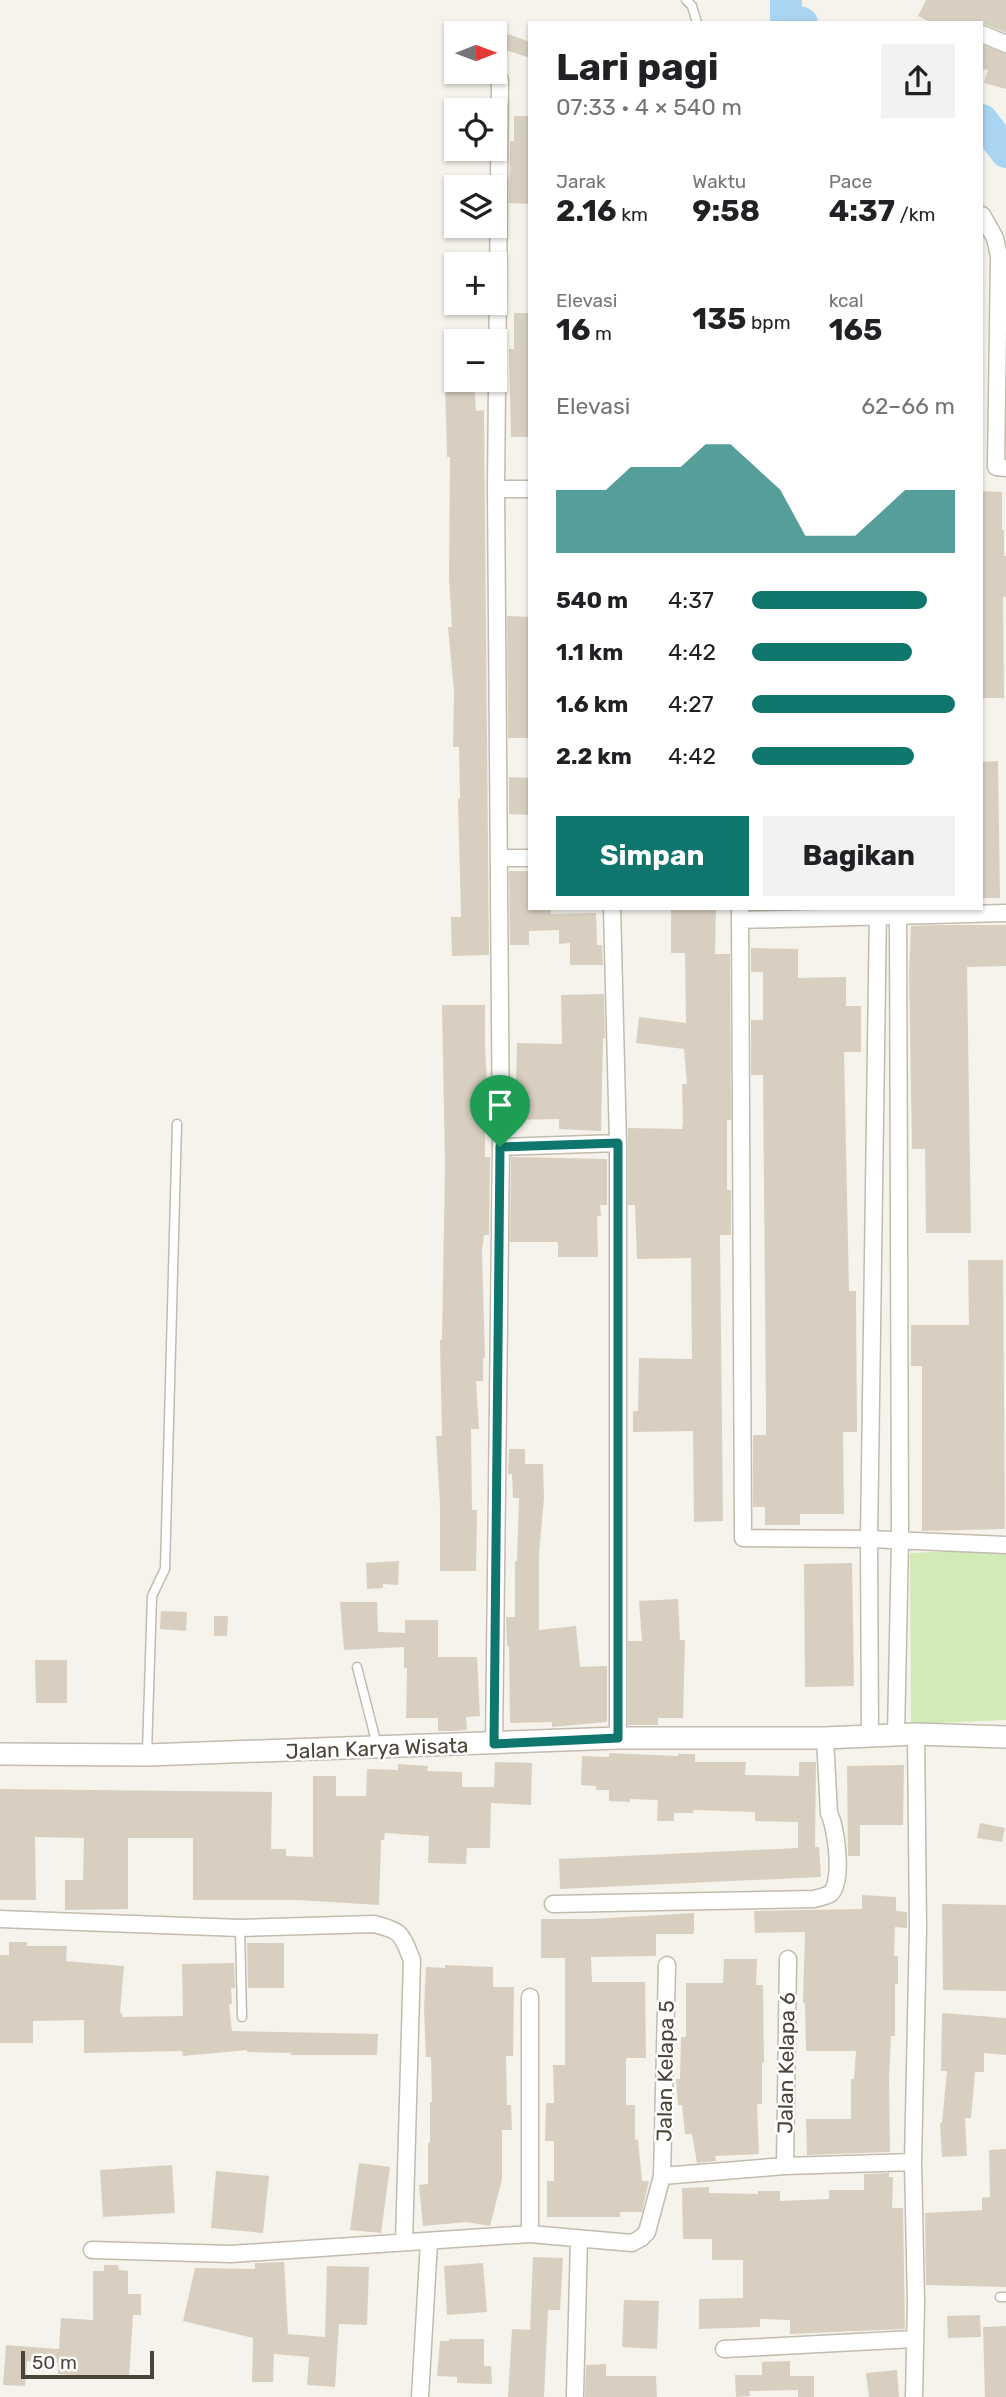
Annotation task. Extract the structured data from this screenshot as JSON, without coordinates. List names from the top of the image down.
{
  "streets": {
    "street": ["Jalan Karya Wisata", "Jalan Kelapa 6", "Jalan Kelapa 5"]
  },
  "scale_bar": "50 m",
  "north": "right",
  "page": {
    "map_buttons": ["+", "−"],
    "heading": ["Lari pagi", "07:33 · 4 × 540 m"],
    "stats": [
      ["Jarak", "2.16 km"],
      ["Waktu", "9:58"],
      ["Pace", "4:37 /km"],
      ["Elevasi", "16 m"],
      ["135 bpm"],
      ["kcal", "165"]
    ],
    "chart": ["Elevasi", "62–66 m"],
    "list": [
      {
        "name": "540 m",
        "note": "4:37"
      },
      {
        "name": "1.1 km",
        "note": "4:42"
      },
      {
        "name": "1.6 km",
        "note": "4:27"
      },
      {
        "name": "2.2 km",
        "note": "4:42"
      }
    ],
    "buttons": ["Simpan", "Bagikan"],
    "scale": "50 m"
  }
}
